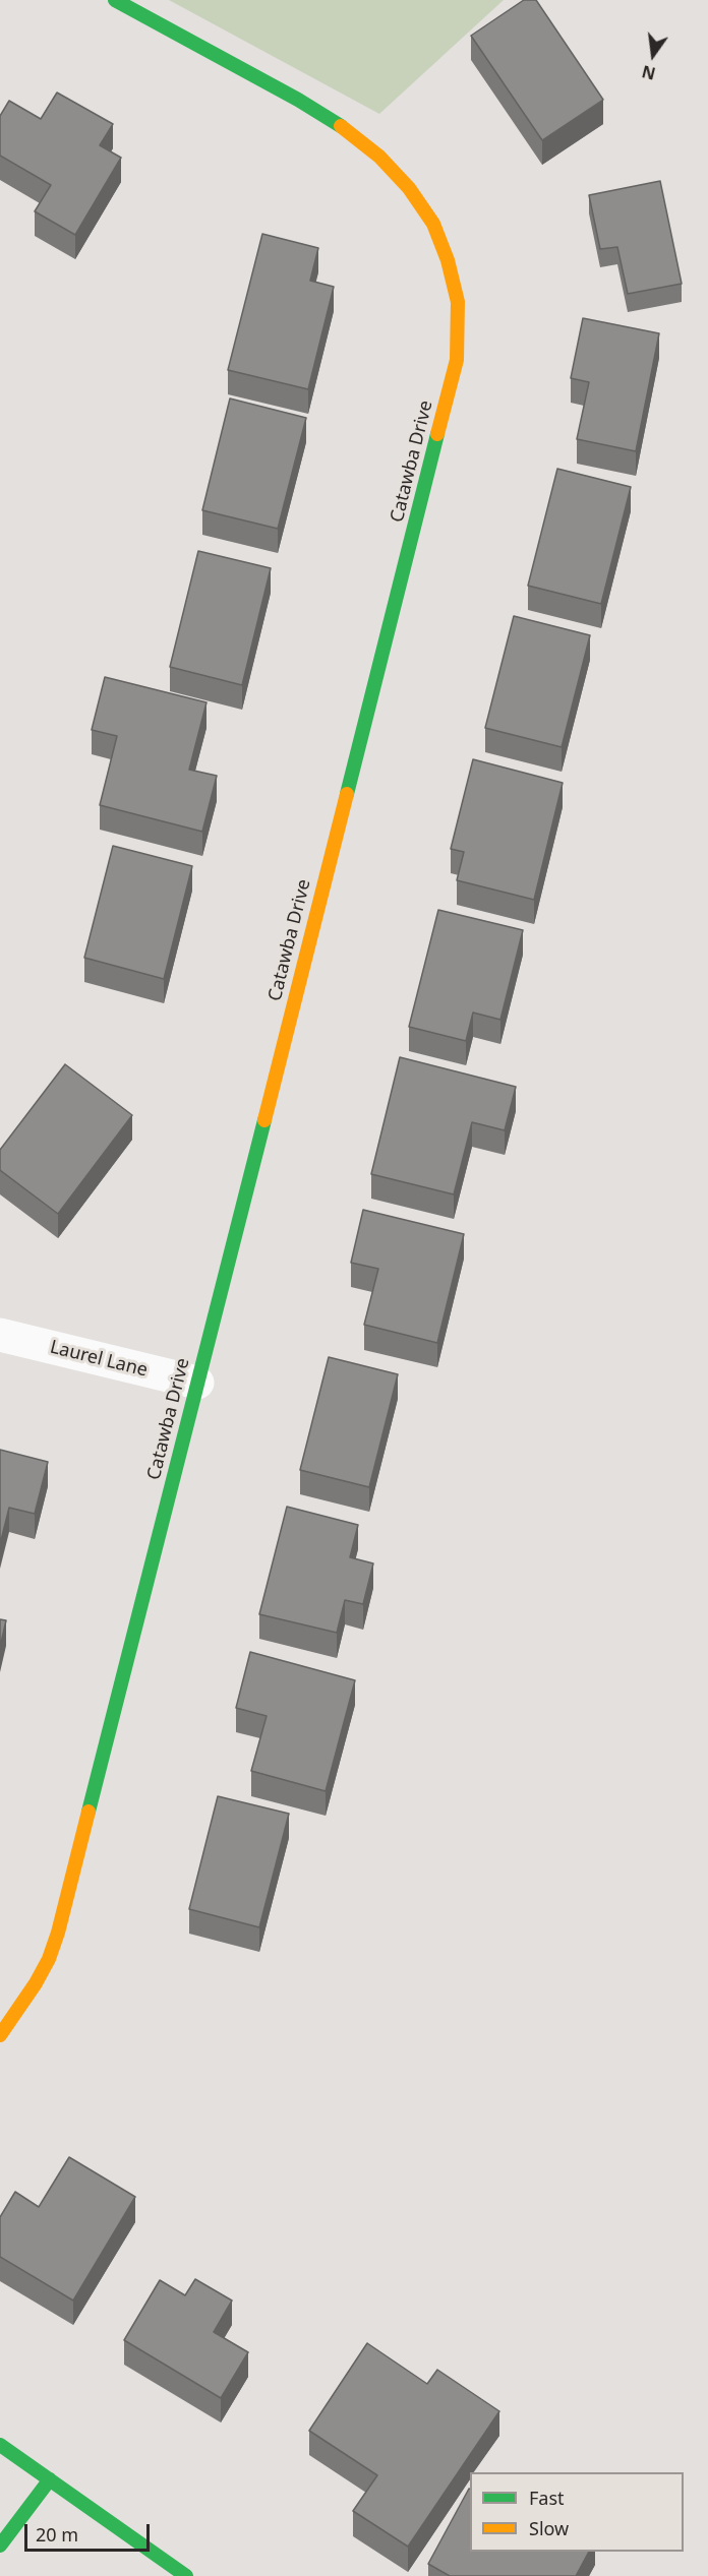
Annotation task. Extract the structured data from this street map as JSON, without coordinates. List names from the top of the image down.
{
  "streets": {
    "street": ["Catawba Drive", "Laurel Lane"]
  },
  "crossings": [
    ["Catawba Drive", "Laurel Lane"]
  ],
  "legend": ["Fast", "Slow"],
  "scale_bar": "20 m",
  "north": "bottom"
}
